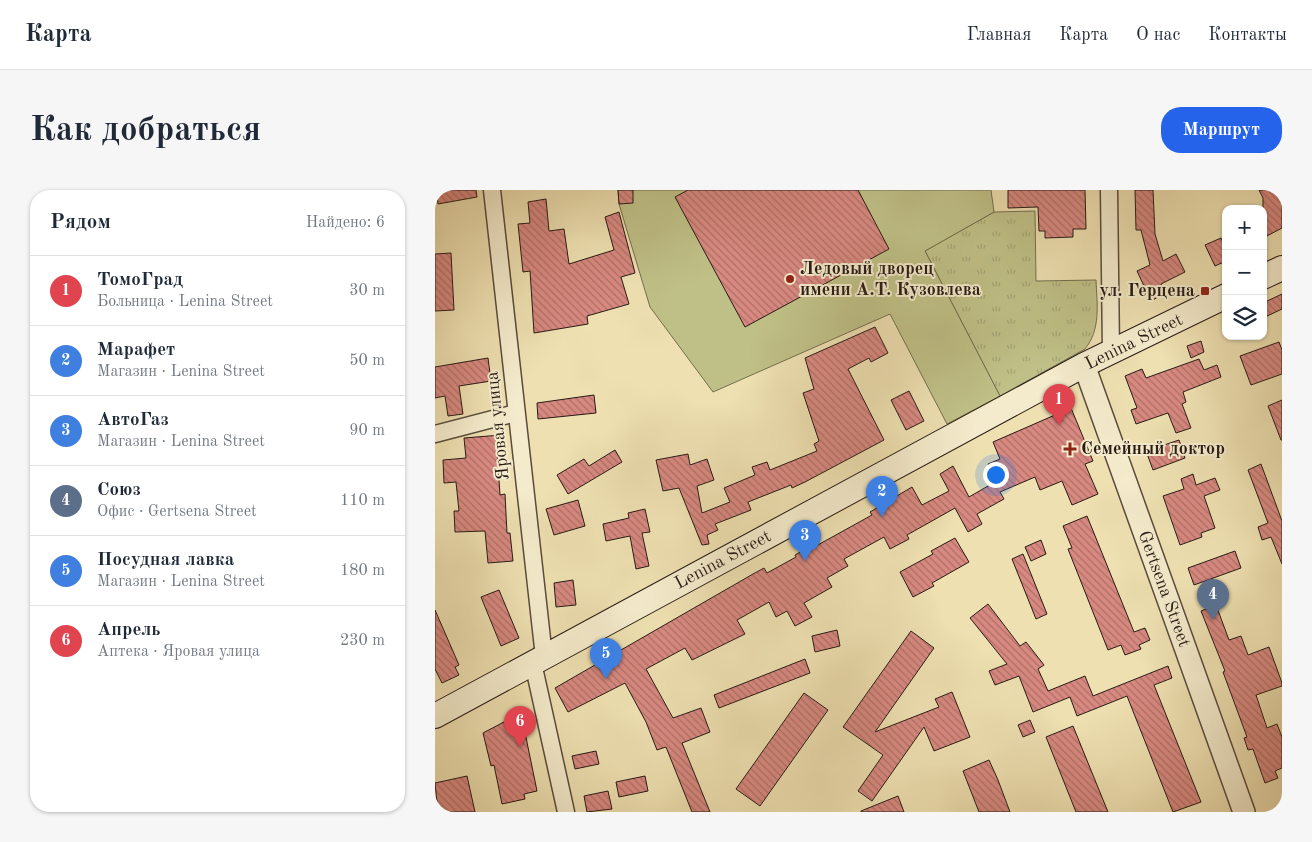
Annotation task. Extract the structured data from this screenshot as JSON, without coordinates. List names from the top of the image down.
{
  "streets": {
    "main road": ["Lenina Street"],
    "street": ["Яровая улица", "Gertsena Street"]
  },
  "crossings": [
    ["Lenina Street", "Яровая улица"],
    ["Lenina Street", "Gertsena Street"]
  ],
  "places": {
    "other": ["Ледовый дворец имени А.Т. Кузовлева"],
    "transit": ["ул. Герцена"],
    "health": ["Семейный доктор"]
  },
  "page": {
    "header": "Карта",
    "nav": [
      "Главная",
      "Карта",
      "О нас",
      "Контакты"
    ],
    "buttons": "Маршрут",
    "title": "Как добраться",
    "heading": ["Рядом", "Найдено: 6"],
    "map_buttons": ["+", "−"],
    "list": [
      {
        "mark": "1",
        "name": "ТомоГрад",
        "note": "Больница · Lenina Street",
        "value": "30 m"
      },
      {
        "mark": "2",
        "name": "Марафет",
        "note": "Магазин · Lenina Street",
        "value": "50 m"
      },
      {
        "mark": "3",
        "name": "АвтоГаз",
        "note": "Магазин · Lenina Street",
        "value": "90 m"
      },
      {
        "mark": "4",
        "name": "Союз",
        "note": "Офис · Gertsena Street",
        "value": "110 m"
      },
      {
        "mark": "5",
        "name": "Посудная лавка",
        "note": "Магазин · Lenina Street",
        "value": "180 m"
      },
      {
        "mark": "6",
        "name": "Апрель",
        "note": "Аптека · Яровая улица",
        "value": "230 m"
      }
    ],
    "pins": [
      "1",
      "2",
      "3",
      "4",
      "5",
      "6"
    ]
  }
}
